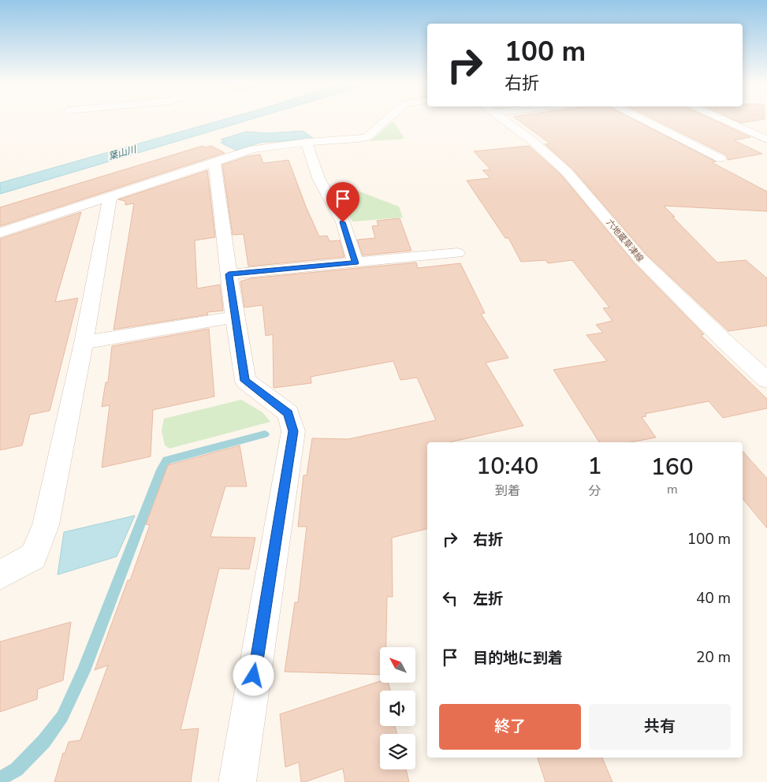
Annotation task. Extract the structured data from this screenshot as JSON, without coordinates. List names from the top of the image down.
{
  "streets": {
    "street": ["六地蔵草津線"]
  },
  "water": ["葉山川"],
  "north": "top left",
  "page": {
    "turn": ["100 m", "右折"],
    "eta": [
      "10:40",
      "到着",
      "1",
      "分",
      "160",
      "m"
    ],
    "list": [
      {
        "name": "右折",
        "value": "100 m"
      },
      {
        "name": "左折",
        "value": "40 m"
      },
      {
        "name": "目的地に到着",
        "value": "20 m"
      }
    ],
    "buttons": ["終了", "共有"]
  }
}
